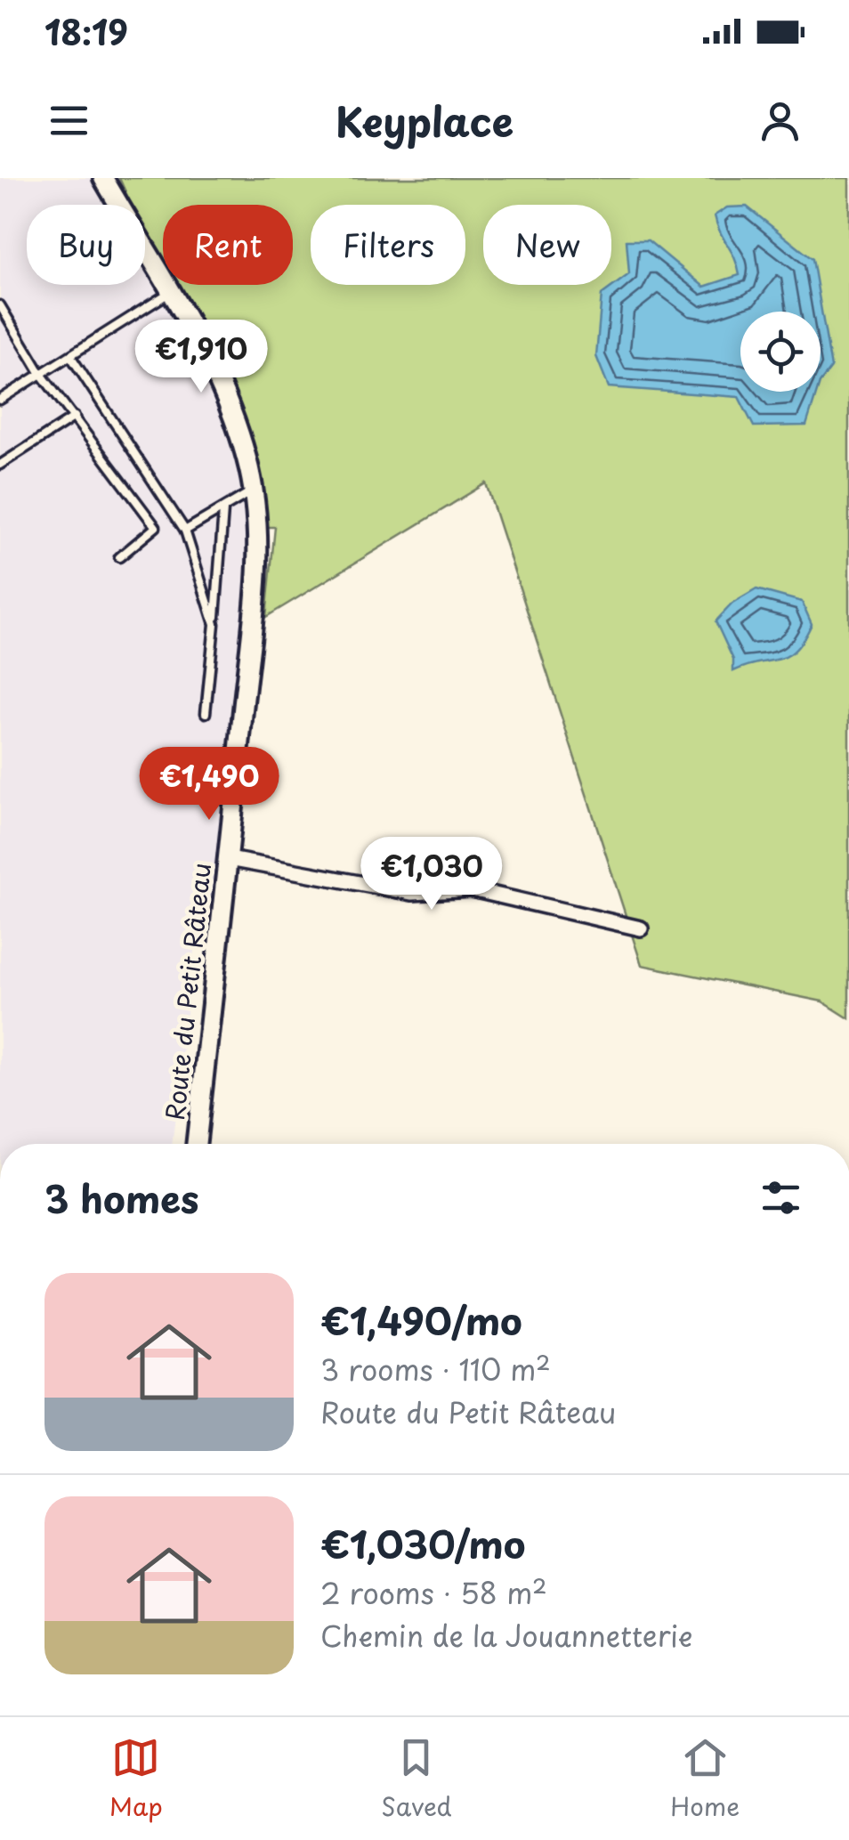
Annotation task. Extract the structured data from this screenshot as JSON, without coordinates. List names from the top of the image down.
{
  "streets": {
    "street": ["Route du Petit Râteau"]
  },
  "page": {
    "status": "18:19",
    "header": "Keyplace",
    "chip": [
      "Buy",
      "Rent",
      "Filters",
      "New"
    ],
    "price": ["€1,910", "€1,490", "€1,030"],
    "heading": "3 homes",
    "list": [
      {
        "name": "€1,490/mo",
        "note": "3 rooms · 110 m² · Route du Petit Râteau"
      },
      {
        "name": "€1,030/mo",
        "note": "2 rooms · 58 m² · Chemin de la Jouannetterie"
      }
    ],
    "tabs": ["Map", "Saved", "Home"]
  }
}
